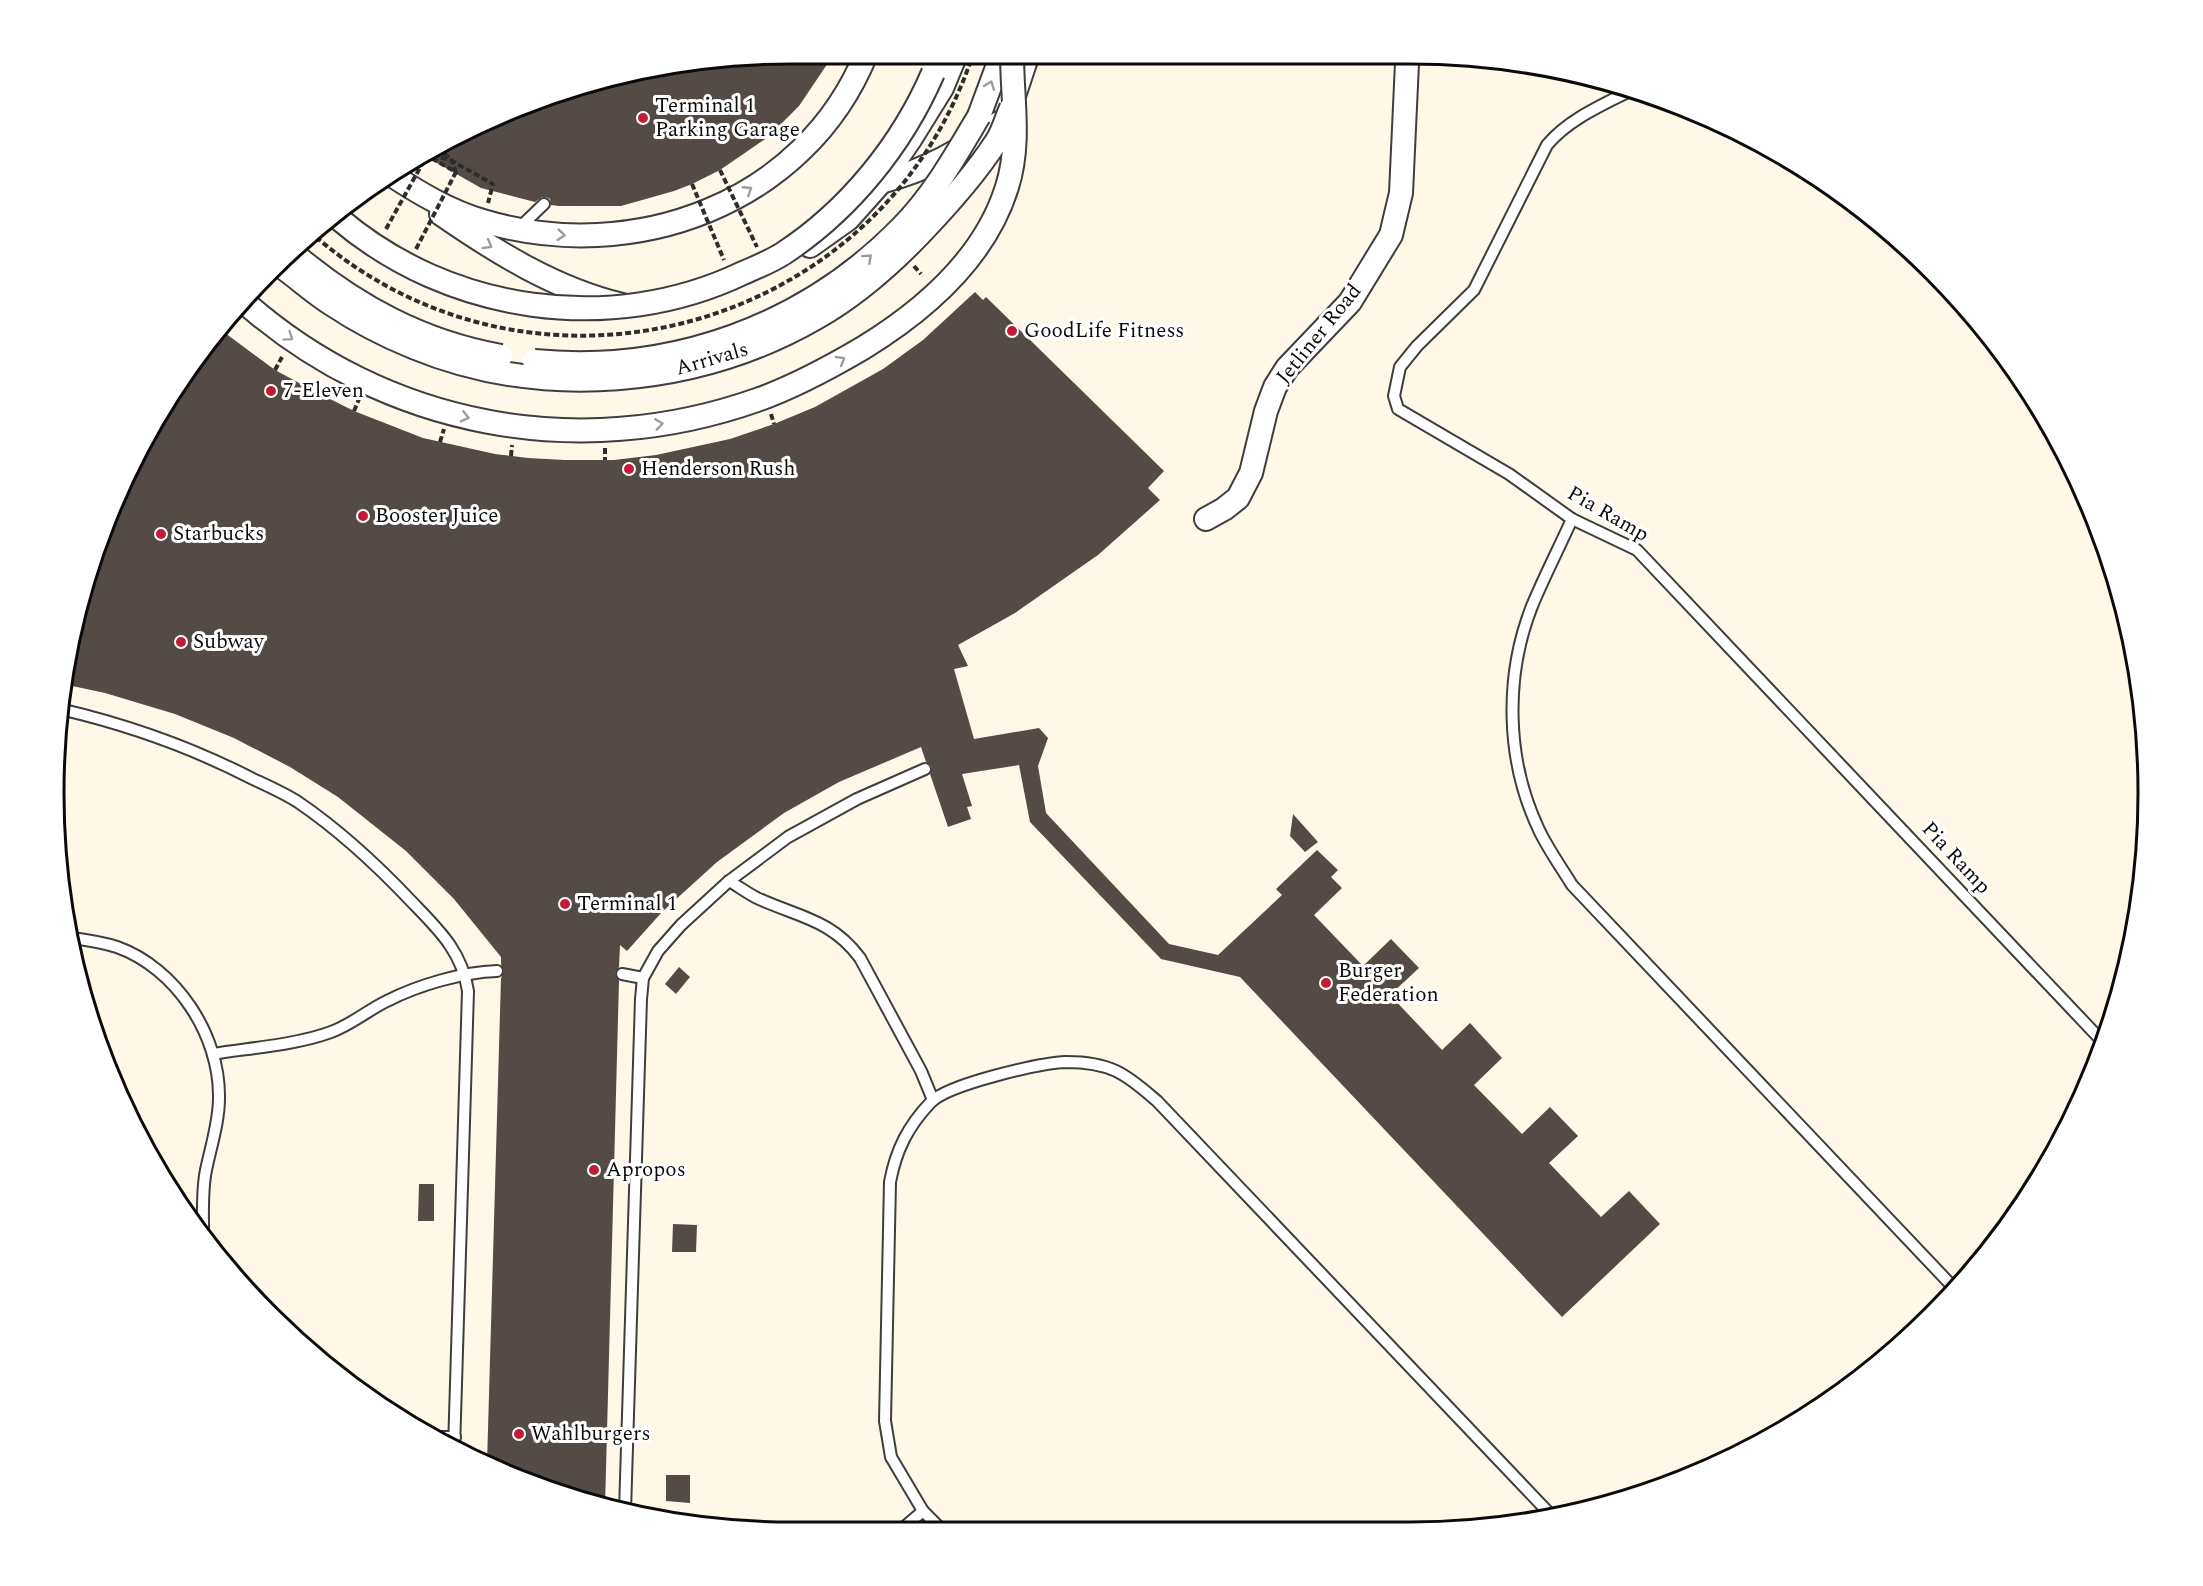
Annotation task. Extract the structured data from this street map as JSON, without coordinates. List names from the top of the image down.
{
  "streets": {
    "street": ["Jetliner Road", "Arrivals"],
    "lane": ["Pia Ramp"]
  },
  "places": [
    "Terminal 1 Parking Garage",
    "GoodLife Fitness",
    "7-Eleven",
    "Henderson Rush",
    "Booster Juice",
    "Starbucks",
    "Subway",
    "Terminal 1",
    "Burger Federation",
    "Apropos",
    "Wahlburgers"
  ]
}
